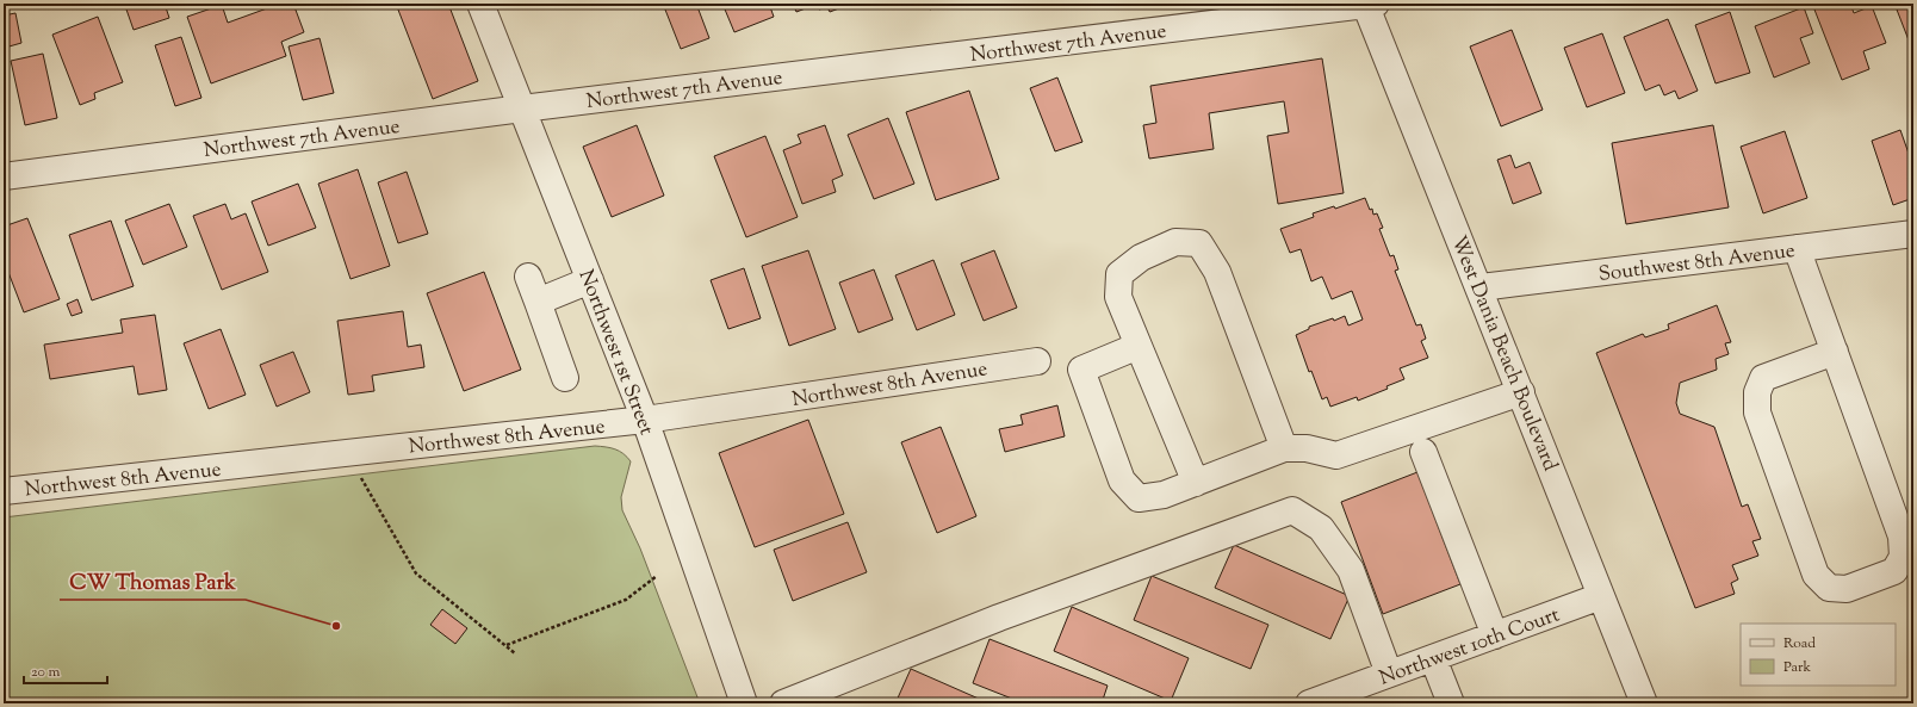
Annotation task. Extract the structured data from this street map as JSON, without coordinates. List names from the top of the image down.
{
  "streets": {
    "street": [
      "Northwest 7th Avenue",
      "Southwest 8th Avenue",
      "Northwest 1st Street",
      "West Dania Beach Boulevard",
      "Northwest 8th Avenue",
      "Northwest 10th Court"
    ]
  },
  "crossings": [
    ["Northwest 7th Avenue", "Northwest 1st Street"],
    ["Northwest 7th Avenue", "West Dania Beach Boulevard"],
    ["Southwest 8th Avenue", "West Dania Beach Boulevard"],
    ["Northwest 1st Street", "Northwest 8th Avenue"],
    ["West Dania Beach Boulevard", "Northwest 10th Court"]
  ],
  "places": ["CW Thomas Park"],
  "legend": ["Road", "Park"],
  "scale_bar": "20 m"
}
